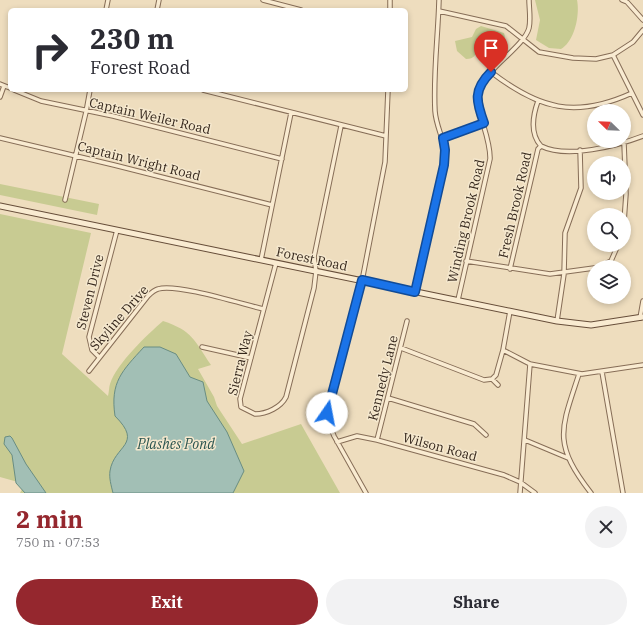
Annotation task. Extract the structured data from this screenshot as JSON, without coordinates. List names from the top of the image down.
{
  "streets": {
    "main road": ["Forest Road"],
    "street": [
      "Captain Weiler Road",
      "Captain Wright Road",
      "Fresh Brook Road",
      "Winding Brook Road",
      "Steven Drive",
      "Skyline Drive",
      "Sierra Way",
      "Kennedy Lane",
      "Wilson Road"
    ]
  },
  "crossings": [
    ["Winding Brook Road", "Forest Road"],
    ["Forest Road", "Steven Drive"],
    ["Forest Road", "Sierra Way"],
    ["Steven Drive", "Skyline Drive"],
    ["Skyline Drive", "Sierra Way"],
    ["Kennedy Lane", "Wilson Road"]
  ],
  "water": ["Plashes Pond"],
  "north": "top left",
  "page": {
    "turn": ["230 m", "Forest Road"],
    "heading": ["2 min", "750 m · 07:53"],
    "buttons": ["Exit", "Share"]
  }
}
